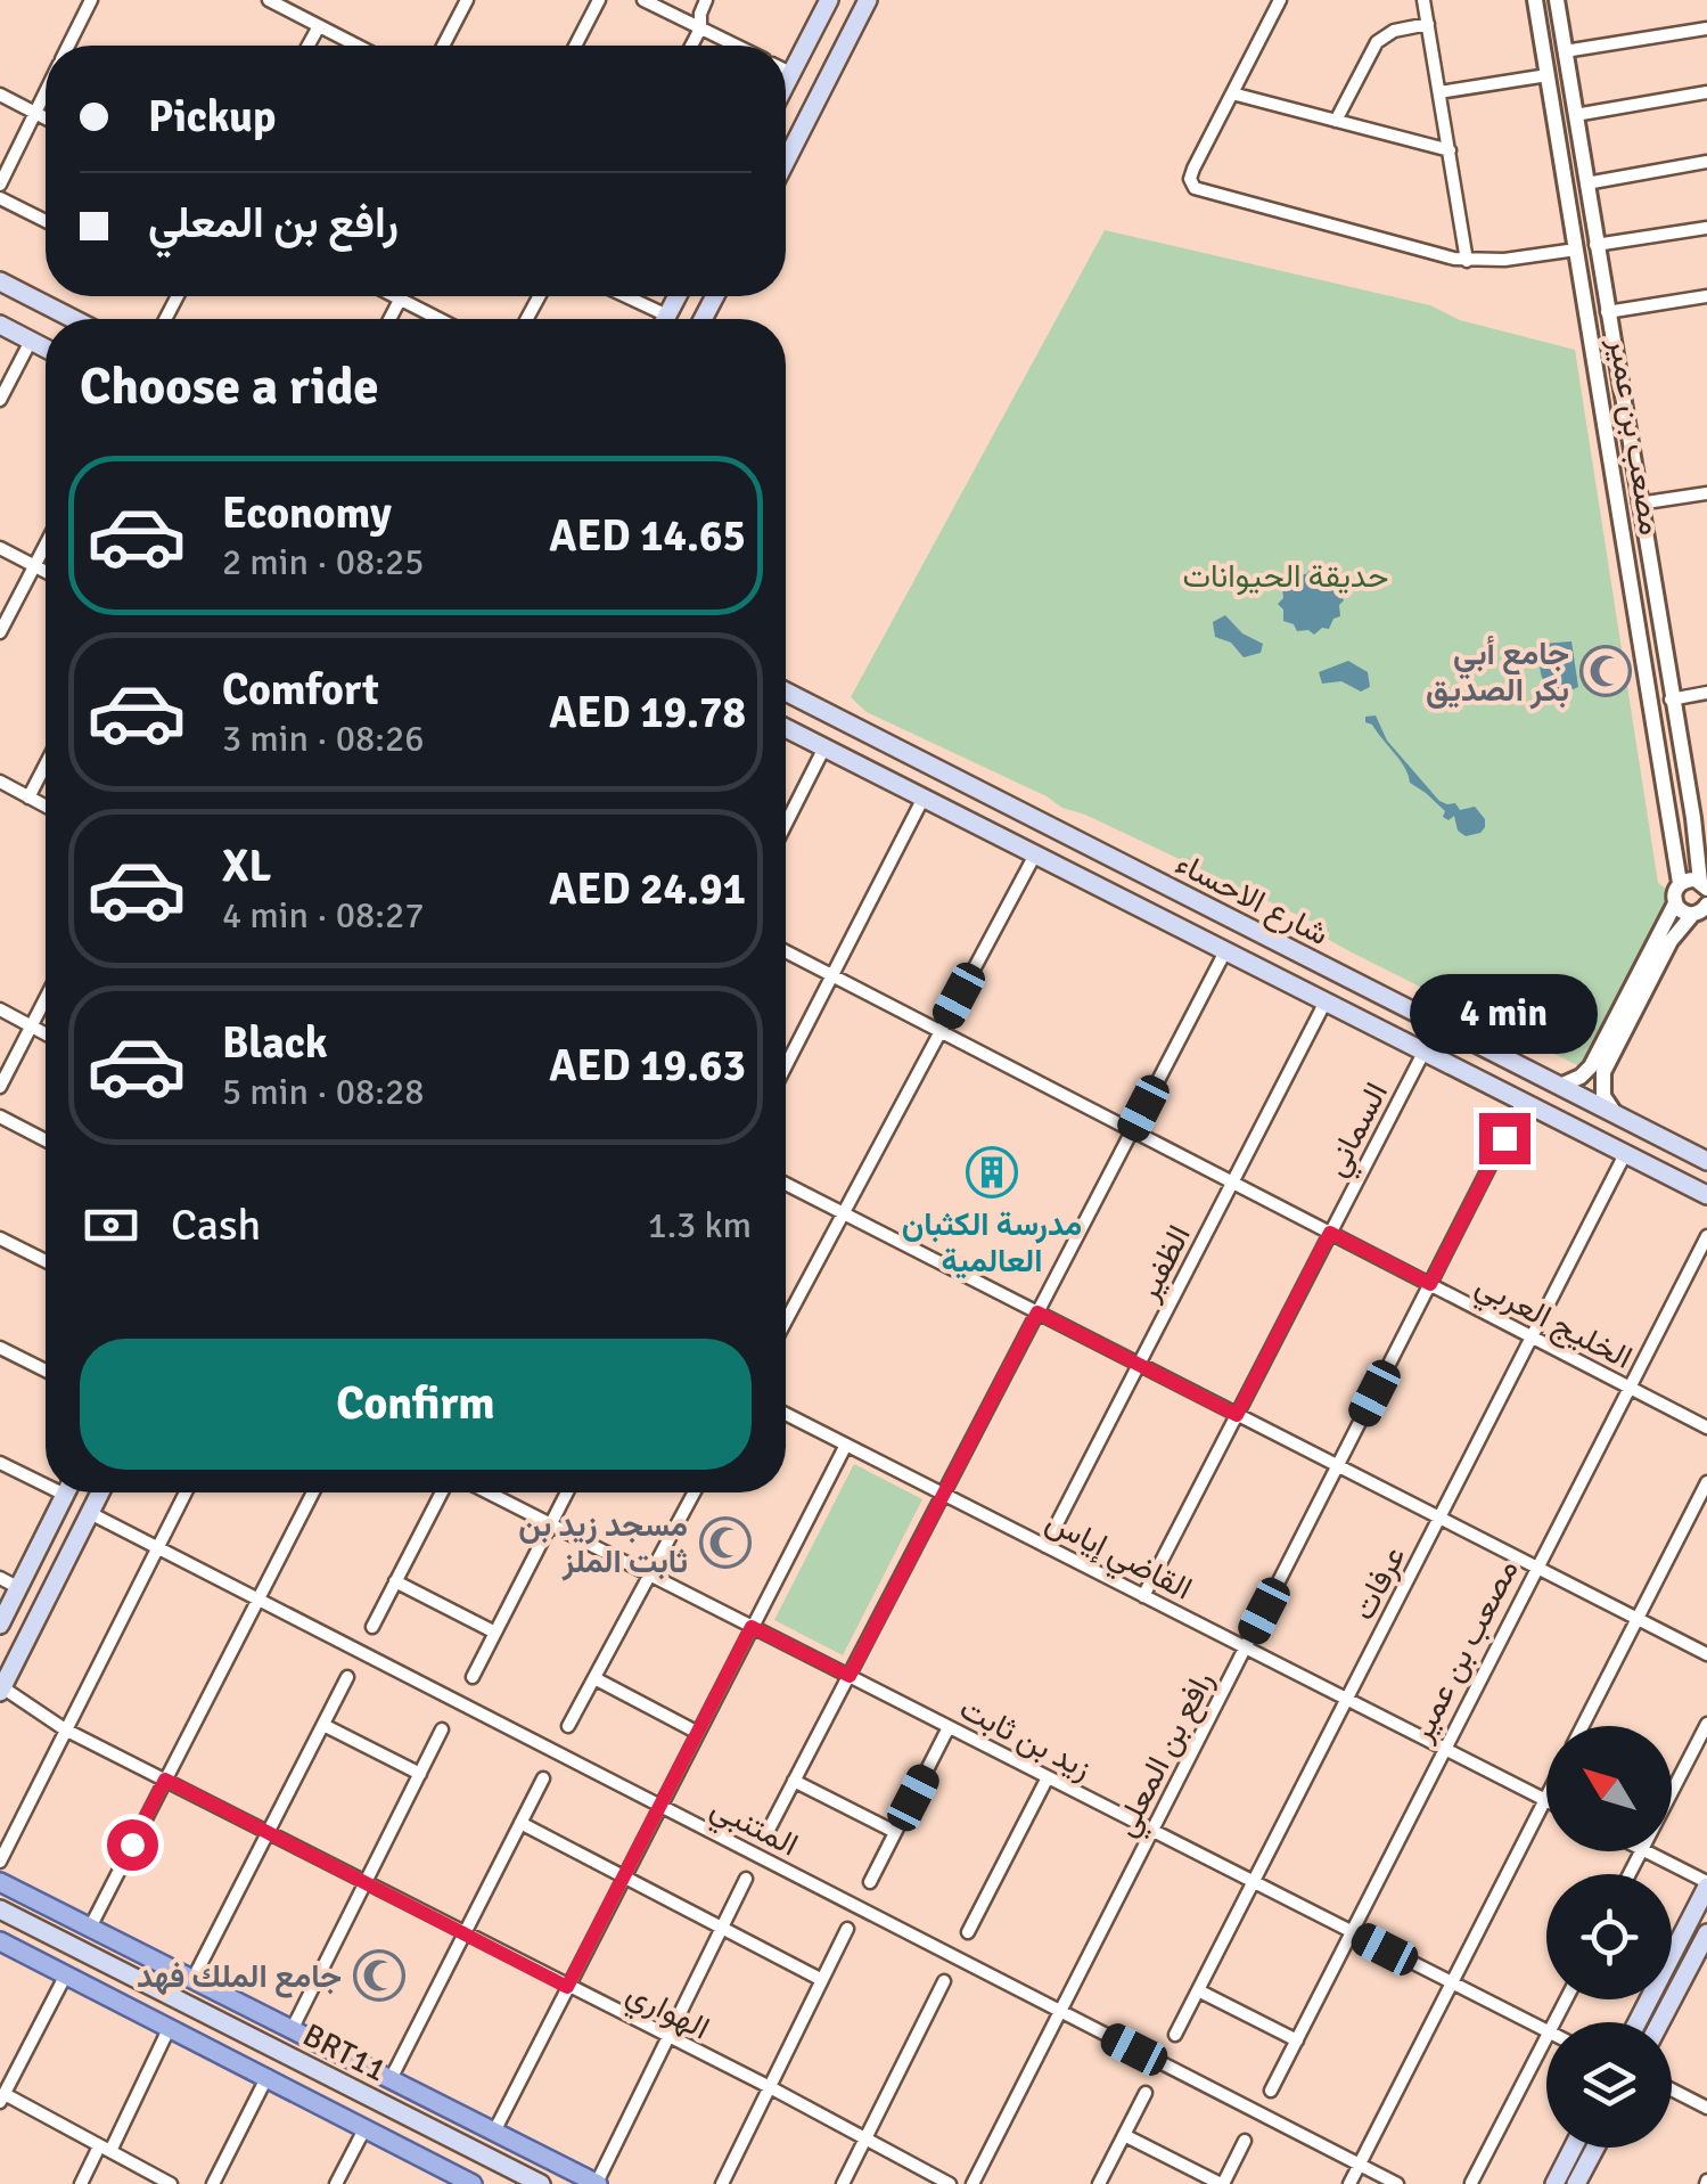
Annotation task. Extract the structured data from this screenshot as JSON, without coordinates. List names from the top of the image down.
{
  "streets": {
    "main road": ["شارع الاحساء", "BRT11"],
    "street": [
      "مصعب بن عمير",
      "السماني",
      "الظفير",
      "الخليج العربي",
      "القاضي إياس",
      "عرفات",
      "زيد بن ثابت",
      "رافع بن المعلي",
      "المتنبي",
      "الهواري"
    ]
  },
  "crossings": [
    ["مصعب بن عمير", "الخليج العربي"],
    ["مصعب بن عمير", "القاضي إياس"],
    ["مصعب بن عمير", "زيد بن ثابت"],
    ["شارع الاحساء", "السماني"],
    ["شارع الاحساء", "الظفير"],
    ["شارع الاحساء", "عرفات"],
    ["شارع الاحساء", "رافع بن المعلي"],
    ["السماني", "الخليج العربي"],
    ["السماني", "القاضي إياس"],
    ["الظفير", "الخليج العربي"],
    ["الظفير", "القاضي إياس"],
    ["الخليج العربي", "عرفات"],
    ["الخليج العربي", "رافع بن المعلي"],
    ["القاضي إياس", "عرفات"],
    ["القاضي إياس", "رافع بن المعلي"],
    ["عرفات", "زيد بن ثابت"],
    ["زيد بن ثابت", "رافع بن المعلي"],
    ["رافع بن المعلي", "المتنبي"]
  ],
  "parks": ["حديقة الحيوانات"],
  "places": {
    "mosque": ["جامع أبي بكر الصديق", "مسجد زيد بن ثابت الملز", "جامع الملك فهد"],
    "building": ["مدرسة الكثبان العالمية"]
  },
  "north": "top left",
  "page": {
    "banner": ["Pickup", "رافع بن المعلي"],
    "heading": "Choose a ride",
    "list": [
      {
        "name": "Economy",
        "note": "2 min · 08:25",
        "value": "AED 14.65"
      },
      {
        "name": "Comfort",
        "note": "3 min · 08:26",
        "value": "AED 19.78"
      },
      {
        "name": "XL",
        "note": "4 min · 08:27",
        "value": "AED 24.91"
      },
      {
        "name": "Black",
        "note": "5 min · 08:28",
        "value": "AED 19.63"
      }
    ],
    "bubble": "4 min",
    "pay": ["Cash", "1.3 km"],
    "buttons": "Confirm"
  }
}
